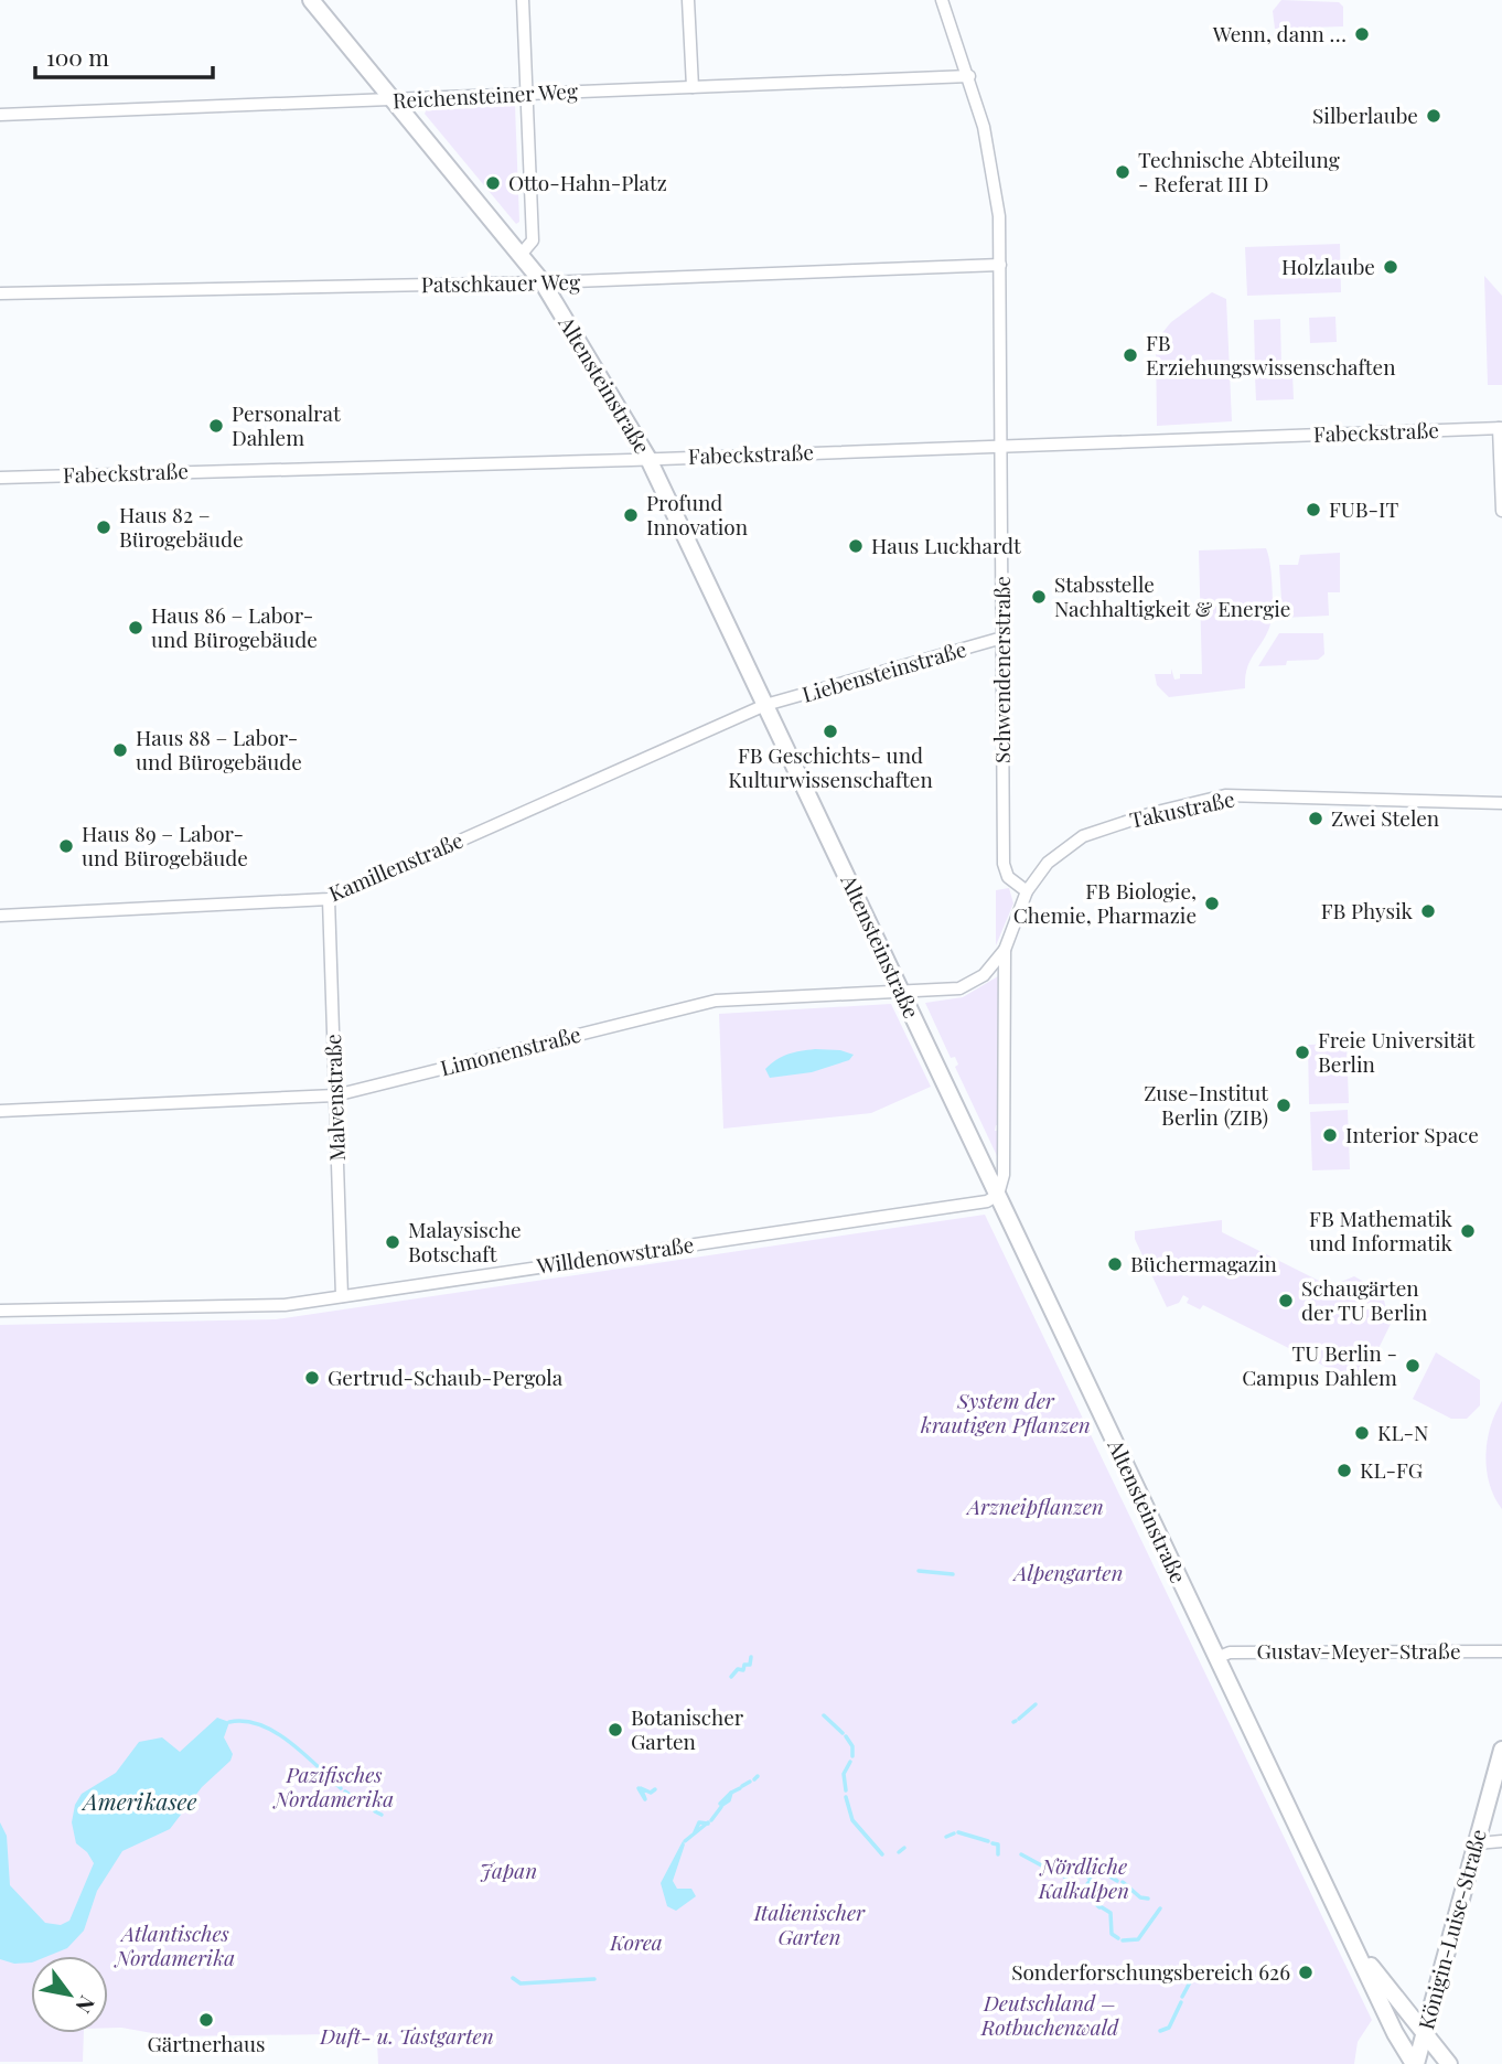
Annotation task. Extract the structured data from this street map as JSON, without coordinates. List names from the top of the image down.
{
  "streets": {
    "main road": ["Altensteinstraße", "Königin-Luise-Straße"],
    "street": [
      "Reichensteiner Weg",
      "Patschkauer Weg",
      "Fabeckstraße",
      "Schwendenerstraße",
      "Liebensteinstraße",
      "Takustraße",
      "Kamillenstraße",
      "Limonenstraße",
      "Malvenstraße",
      "Willdenowstraße",
      "Gustav-Meyer-Straße"
    ]
  },
  "crossings": [
    ["Reichensteiner Weg", "Altensteinstraße"],
    ["Reichensteiner Weg", "Schwendenerstraße"],
    ["Patschkauer Weg", "Altensteinstraße"],
    ["Patschkauer Weg", "Schwendenerstraße"],
    ["Altensteinstraße", "Fabeckstraße"],
    ["Altensteinstraße", "Liebensteinstraße"],
    ["Altensteinstraße", "Kamillenstraße"],
    ["Altensteinstraße", "Limonenstraße"],
    ["Altensteinstraße", "Willdenowstraße"],
    ["Altensteinstraße", "Gustav-Meyer-Straße"],
    ["Altensteinstraße", "Königin-Luise-Straße"],
    ["Fabeckstraße", "Schwendenerstraße"],
    ["Schwendenerstraße", "Liebensteinstraße"],
    ["Schwendenerstraße", "Takustraße"],
    ["Liebensteinstraße", "Kamillenstraße"],
    ["Kamillenstraße", "Malvenstraße"],
    ["Limonenstraße", "Malvenstraße"],
    ["Malvenstraße", "Willdenowstraße"]
  ],
  "water": ["Amerikasee"],
  "parks": [
    "System der krautigen Pflanzen",
    "Arzneipflanzen",
    "Alpengarten",
    "Pazifisches Nordamerika",
    "Nördliche Kalkalpen",
    "Japan",
    "Italienischer Garten",
    "Atlantisches Nordamerika",
    "Korea",
    "Deutschland – Rotbuchenwald",
    "Duft- u. Tastgarten"
  ],
  "places": [
    "Wenn, dann …",
    "Silberlaube",
    "Technische Abteilung - Referat III D",
    "Otto-Hahn-Platz",
    "Holzlaube",
    "FB Erziehungswissenschaften",
    "Personalrat Dahlem",
    "FUB-IT",
    "Profund Innovation",
    "Haus 82 – Bürogebäude",
    "Haus Luckhardt",
    "Stabsstelle Nachhaltigkeit & Energie",
    "Haus 86 – Labor- und Bürogebäude",
    "FB Geschichts- und Kulturwissenschaften",
    "Haus 88 – Labor- und Bürogebäude",
    "Zwei Stelen",
    "Haus 89 – Labor- und Bürogebäude",
    "FB Biologie, Chemie, Pharmazie",
    "FB Physik",
    "Freie Universität Berlin",
    "Zuse-Institut Berlin (ZIB)",
    "Interior Space",
    "FB Mathematik und Informatik",
    "Malaysische Botschaft",
    "Büchermagazin",
    "Schaugärten der TU Berlin",
    "TU Berlin - Campus Dahlem",
    "Gertrud-Schaub-Pergola",
    "KL-N",
    "KL-FG",
    "Botanischer Garten",
    "Sonderforschungsbereich 626",
    "Gärtnerhaus"
  ],
  "scale_bar": "100 m",
  "north": "bottom right"
}
